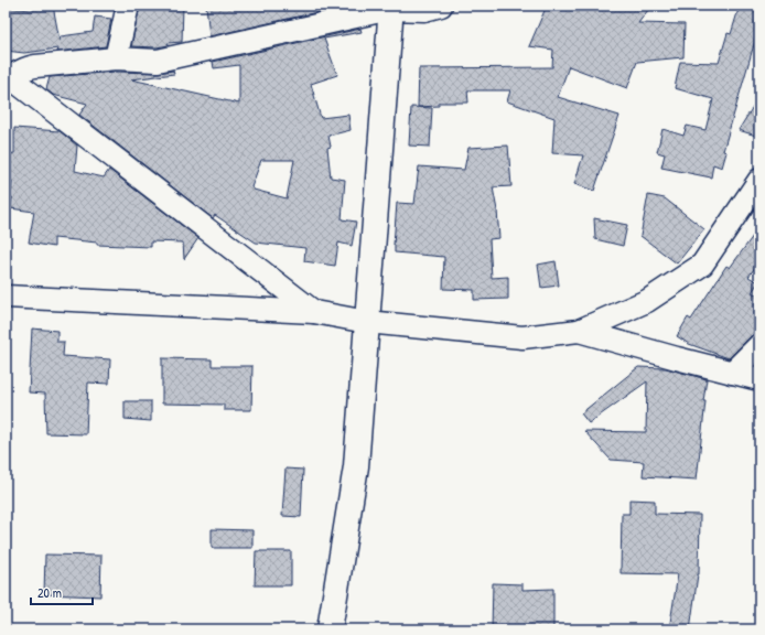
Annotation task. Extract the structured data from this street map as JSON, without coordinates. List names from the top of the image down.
{
  "scale_bar": "20 m"
}
